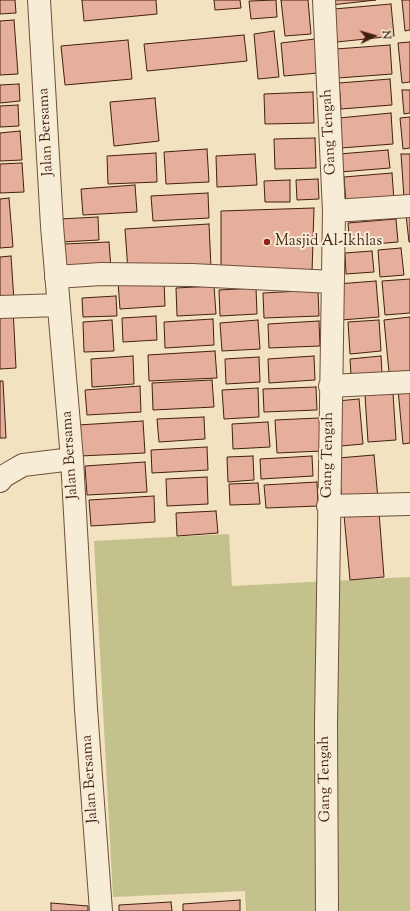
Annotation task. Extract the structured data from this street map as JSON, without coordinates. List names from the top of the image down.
{
  "streets": {
    "street": ["Jalan Bersama", "Gang Tengah"]
  },
  "places": ["Masjid Al-Ikhlas"],
  "north": "right"
}
